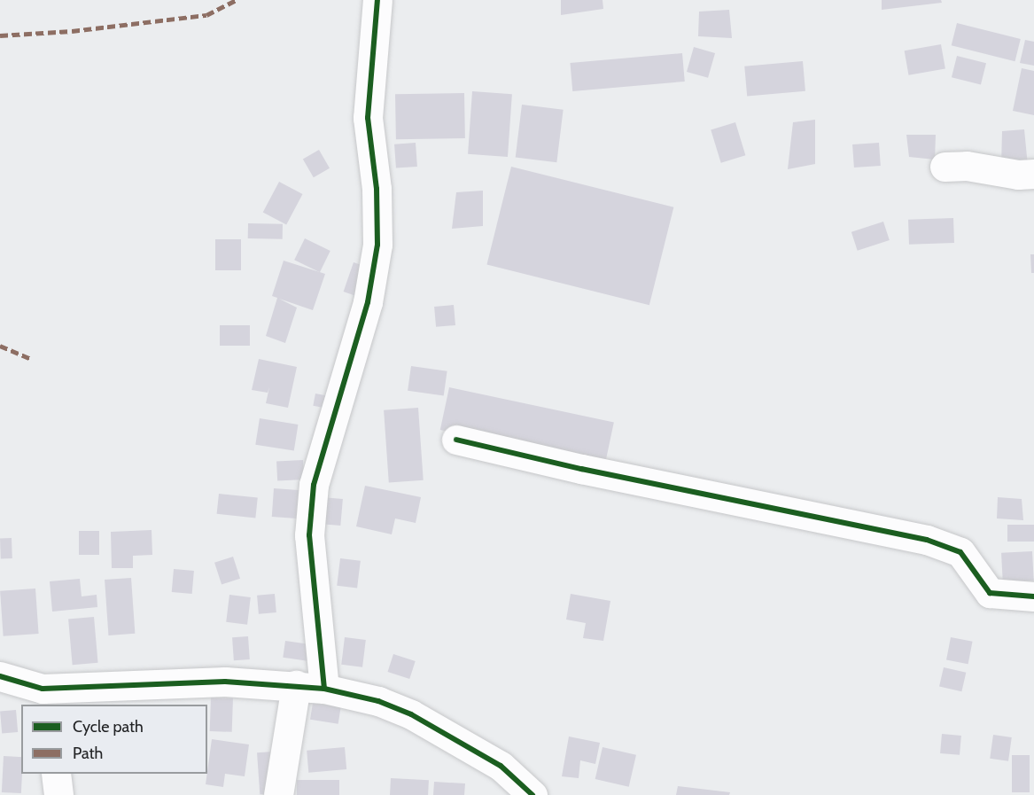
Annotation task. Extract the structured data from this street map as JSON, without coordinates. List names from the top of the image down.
{
  "legend": ["Cycle path", "Path"]
}
